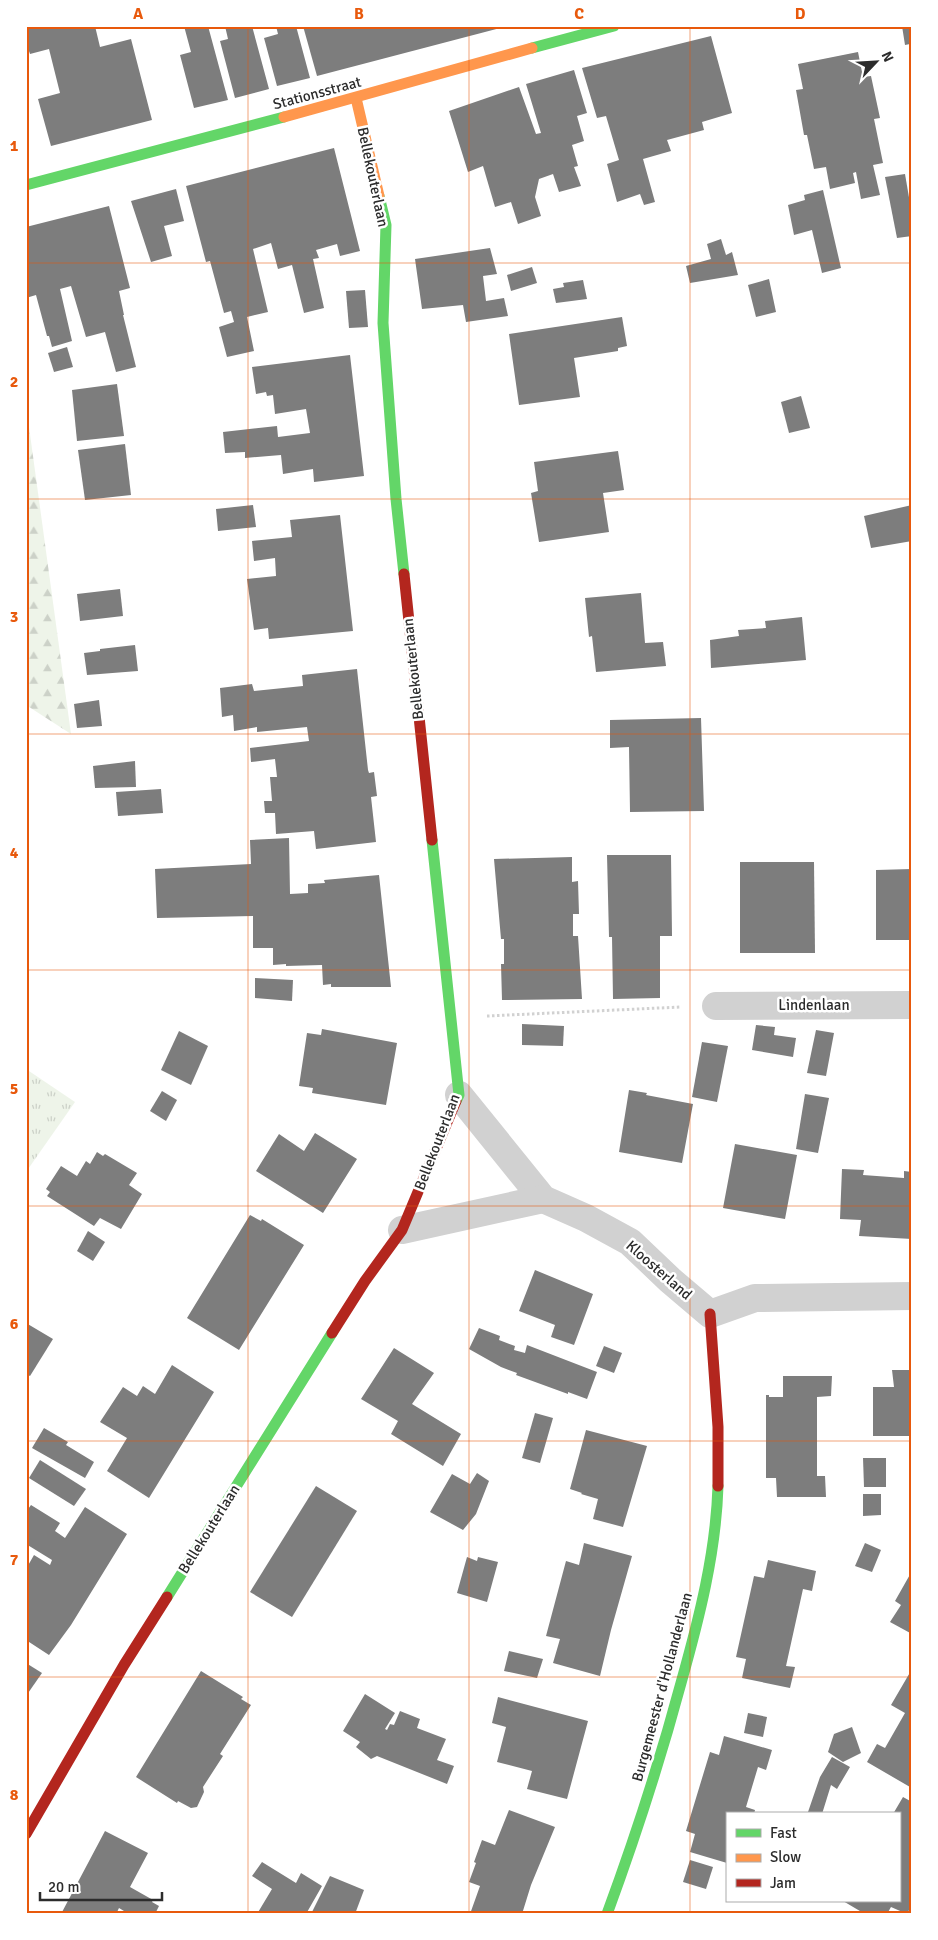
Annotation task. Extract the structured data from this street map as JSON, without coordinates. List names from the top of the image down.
{
  "streets": {
    "street": [
      "Stationsstraat",
      "Bellekouterlaan",
      "Lindenlaan",
      "Kloosterland",
      "Burgemeester d'Hollanderlaan"
    ]
  },
  "crossings": [
    ["Stationsstraat", "Bellekouterlaan"],
    ["Bellekouterlaan", "Kloosterland"],
    ["Kloosterland", "Burgemeester d'Hollanderlaan"]
  ],
  "legend": ["Fast", "Slow", "Jam"],
  "scale_bar": "20 m",
  "north": "top right",
  "grid": {
    "columns": [
      "A",
      "B",
      "C",
      "D"
    ],
    "rows": [
      "1",
      "2",
      "3",
      "4",
      "5",
      "6",
      "7",
      "8"
    ]
  }
}
